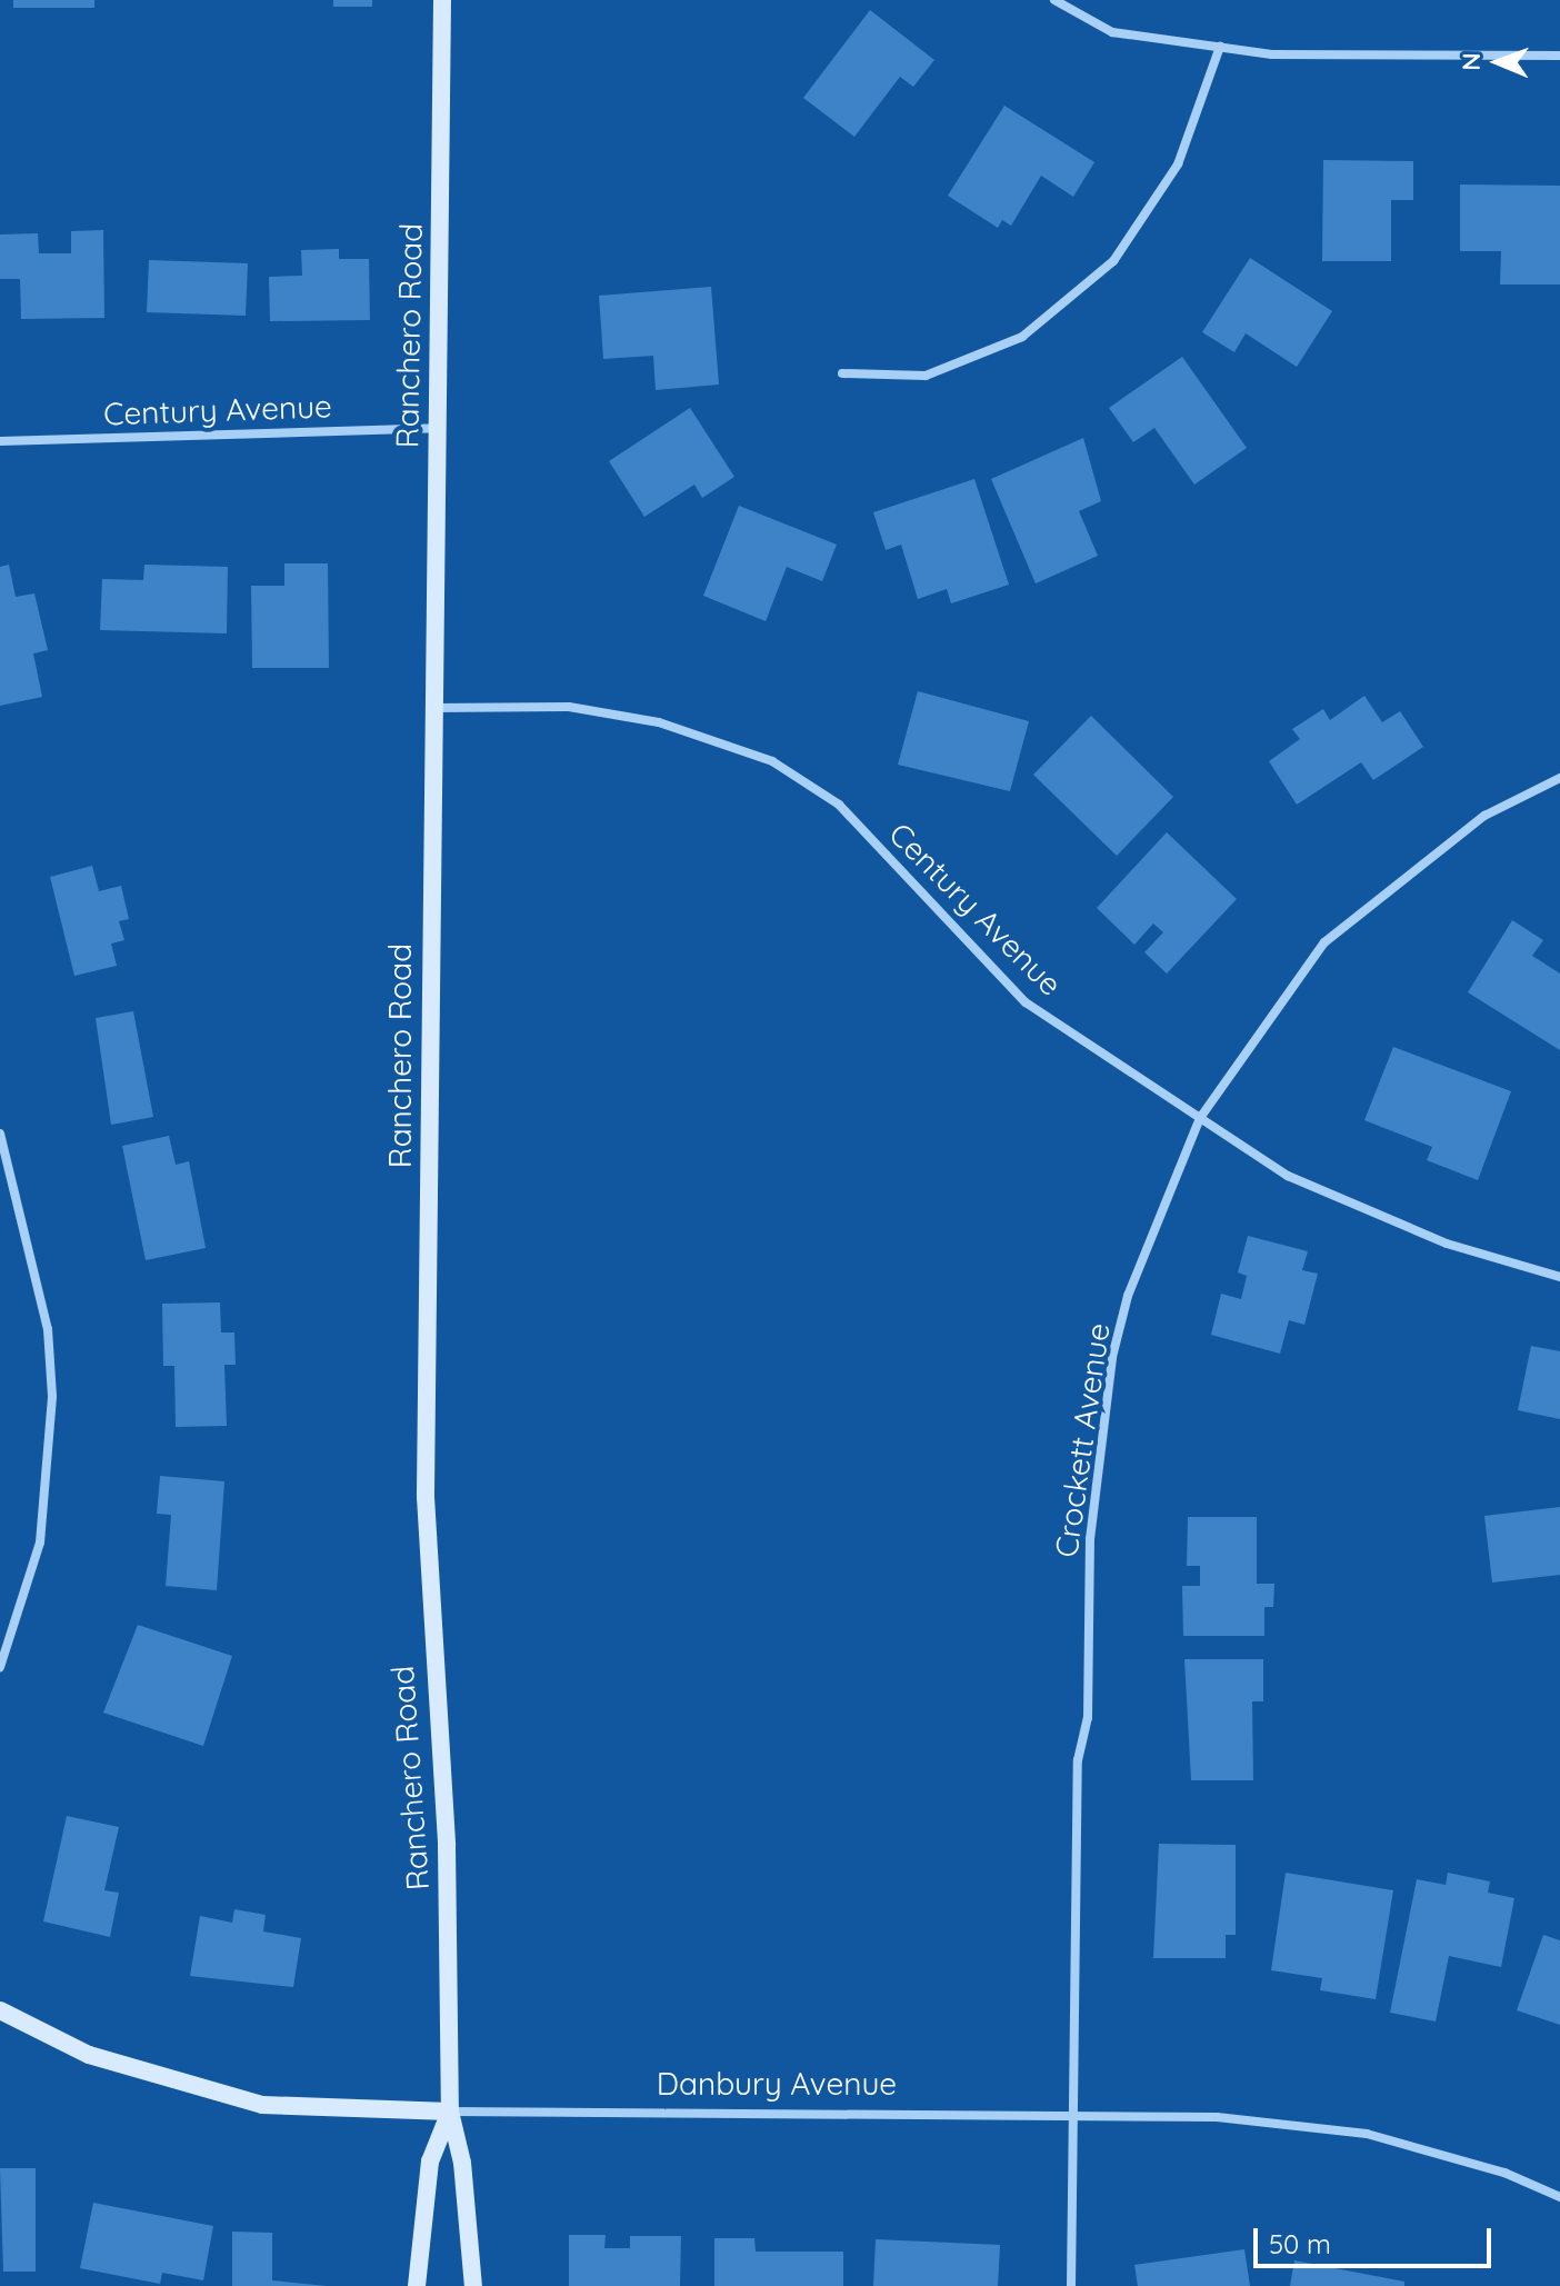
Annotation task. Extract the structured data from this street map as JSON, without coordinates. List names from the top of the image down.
{
  "streets": {
    "main road": ["Ranchero Road", "Danbury Avenue"],
    "street": ["Century Avenue", "Crockett Avenue"]
  },
  "crossings": [
    ["Ranchero Road", "Century Avenue"],
    ["Ranchero Road", "Danbury Avenue"],
    ["Century Avenue", "Crockett Avenue"],
    ["Crockett Avenue", "Danbury Avenue"]
  ],
  "scale_bar": "50 m",
  "north": "left"
}
